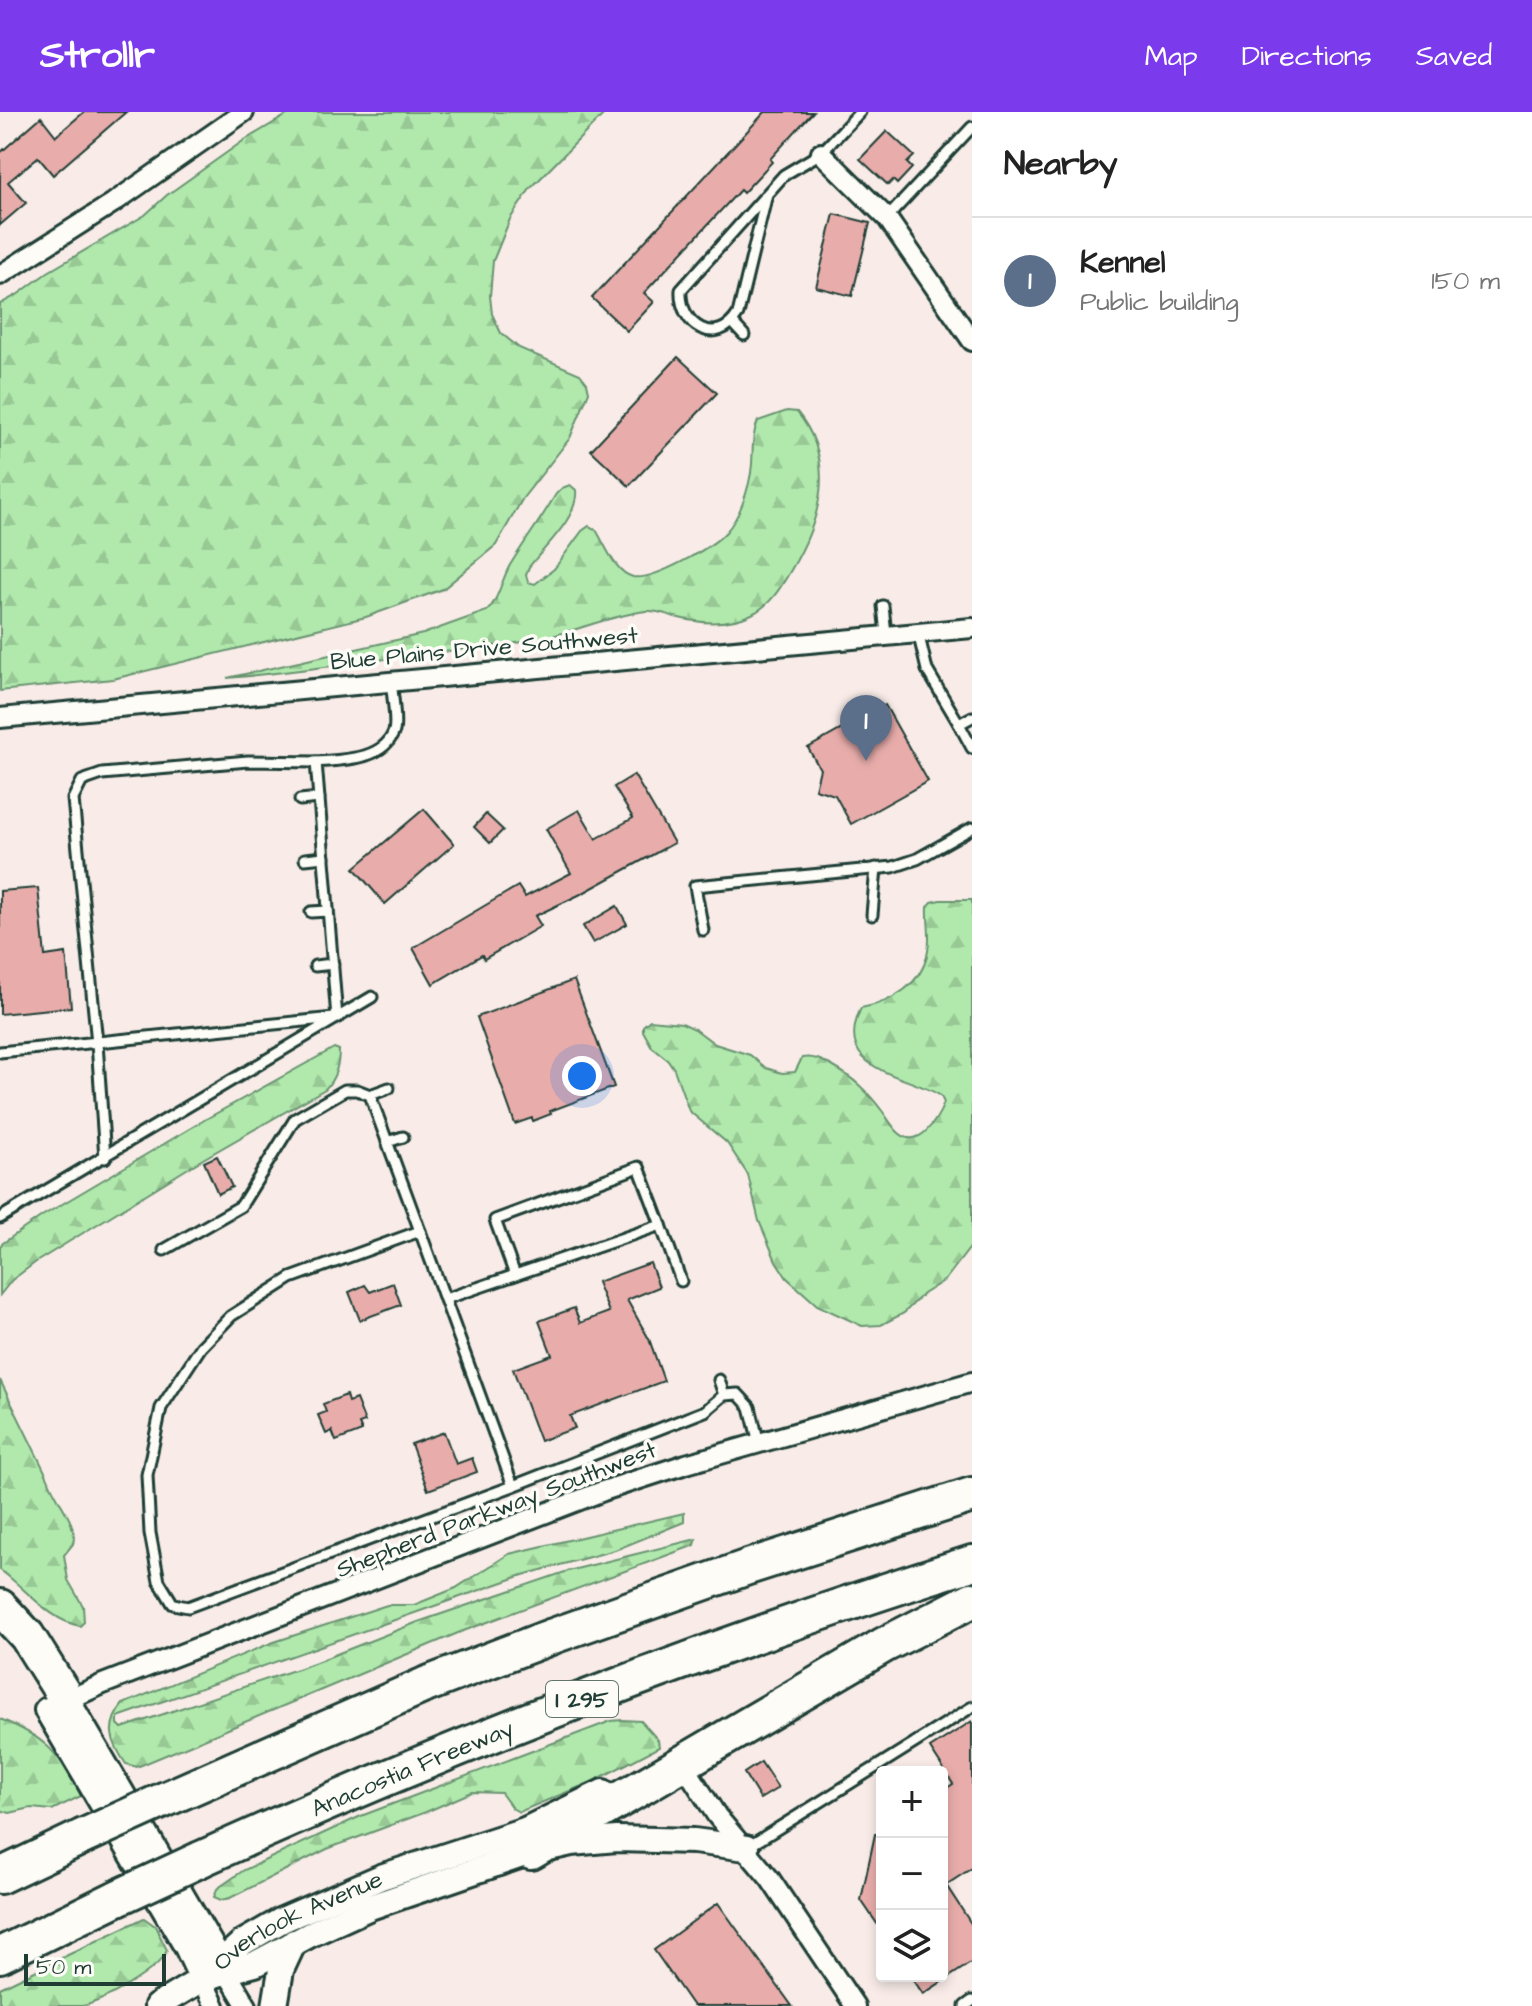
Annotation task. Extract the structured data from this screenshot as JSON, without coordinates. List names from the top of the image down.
{
  "streets": {
    "highway": ["I 295", "Anacostia Freeway"],
    "street": ["Blue Plains Drive Southwest", "Shepherd Parkway Southwest", "Overlook Avenue"]
  },
  "scale_bar": "50 m",
  "page": {
    "header": "Strollr",
    "nav": ["Map", "Directions", "Saved"],
    "heading": "Nearby",
    "list": [
      {
        "mark": "1",
        "name": "Kennel",
        "note": "Public building",
        "value": "150 m"
      }
    ],
    "pins": "1",
    "map_buttons": ["+", "−"],
    "scale": "50 m"
  }
}
